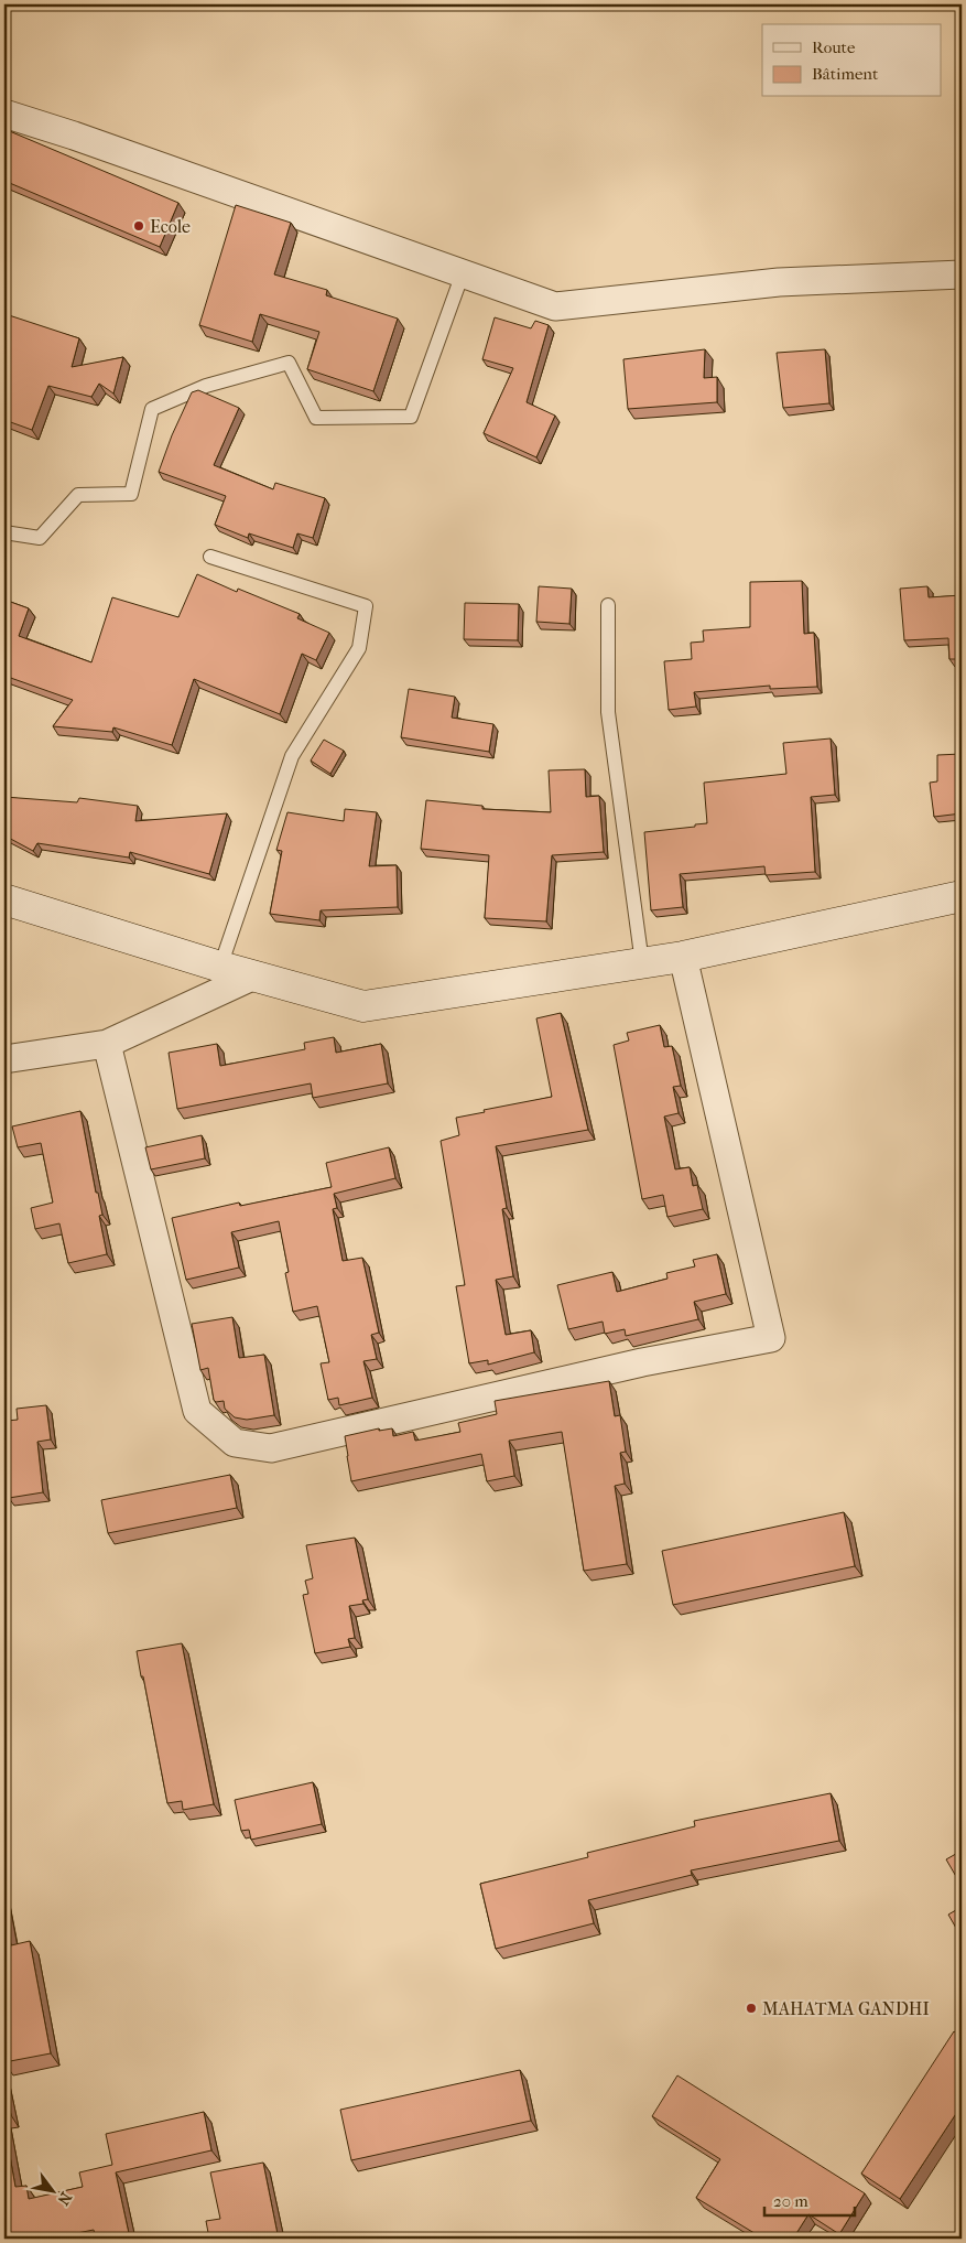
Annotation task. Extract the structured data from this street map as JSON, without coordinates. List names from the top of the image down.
{
  "places": ["Ecole", "MAHATMA GANDHI"],
  "legend": ["Route", "Bâtiment"],
  "scale_bar": "20 m",
  "north": "bottom right"
}
